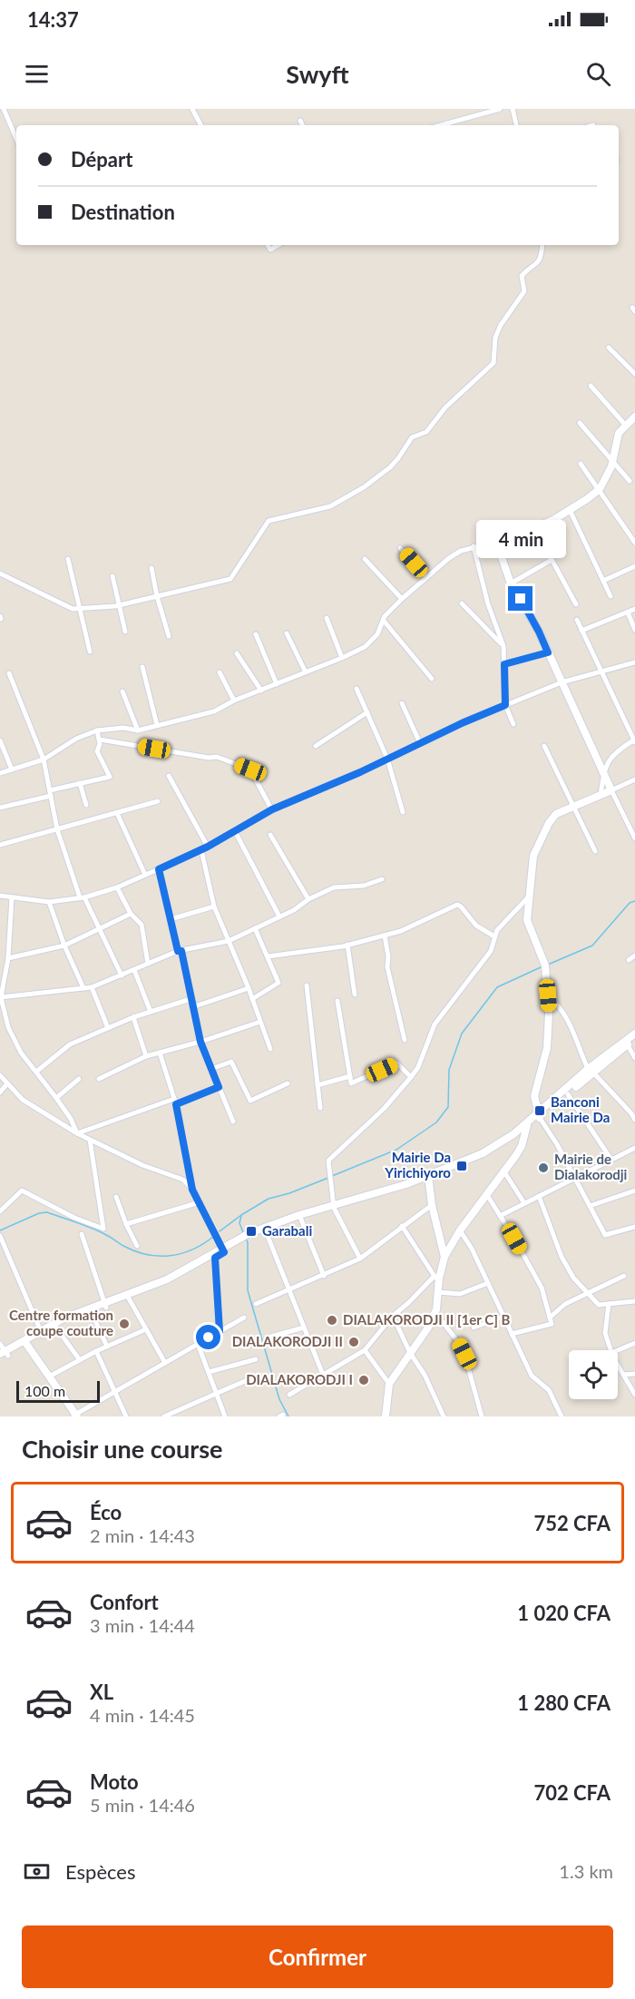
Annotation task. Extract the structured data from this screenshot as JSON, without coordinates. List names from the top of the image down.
{
  "places": {
    "transit": ["Banconi Mairie Da", "Mairie Da Yirichiyoro", "Garabali"],
    "other": [
      "Mairie de Dialakorodji",
      "DIALAKORODJI II [1er C] B",
      "Centre formation coupe couture",
      "DIALAKORODJI II",
      "DIALAKORODJI I"
    ]
  },
  "scale_bar": "100 m",
  "page": {
    "status": "14:37",
    "header": "Swyft",
    "banner": ["Départ", "Destination"],
    "bubble": "4 min",
    "scale": "100 m",
    "heading": "Choisir une course",
    "list": [
      {
        "name": "Éco",
        "note": "2 min · 14:43",
        "value": "752 CFA"
      },
      {
        "name": "Confort",
        "note": "3 min · 14:44",
        "value": "1 020 CFA"
      },
      {
        "name": "XL",
        "note": "4 min · 14:45",
        "value": "1 280 CFA"
      },
      {
        "name": "Moto",
        "note": "5 min · 14:46",
        "value": "702 CFA"
      }
    ],
    "pay": ["Espèces", "1.3 km"],
    "buttons": "Confirmer"
  }
}
